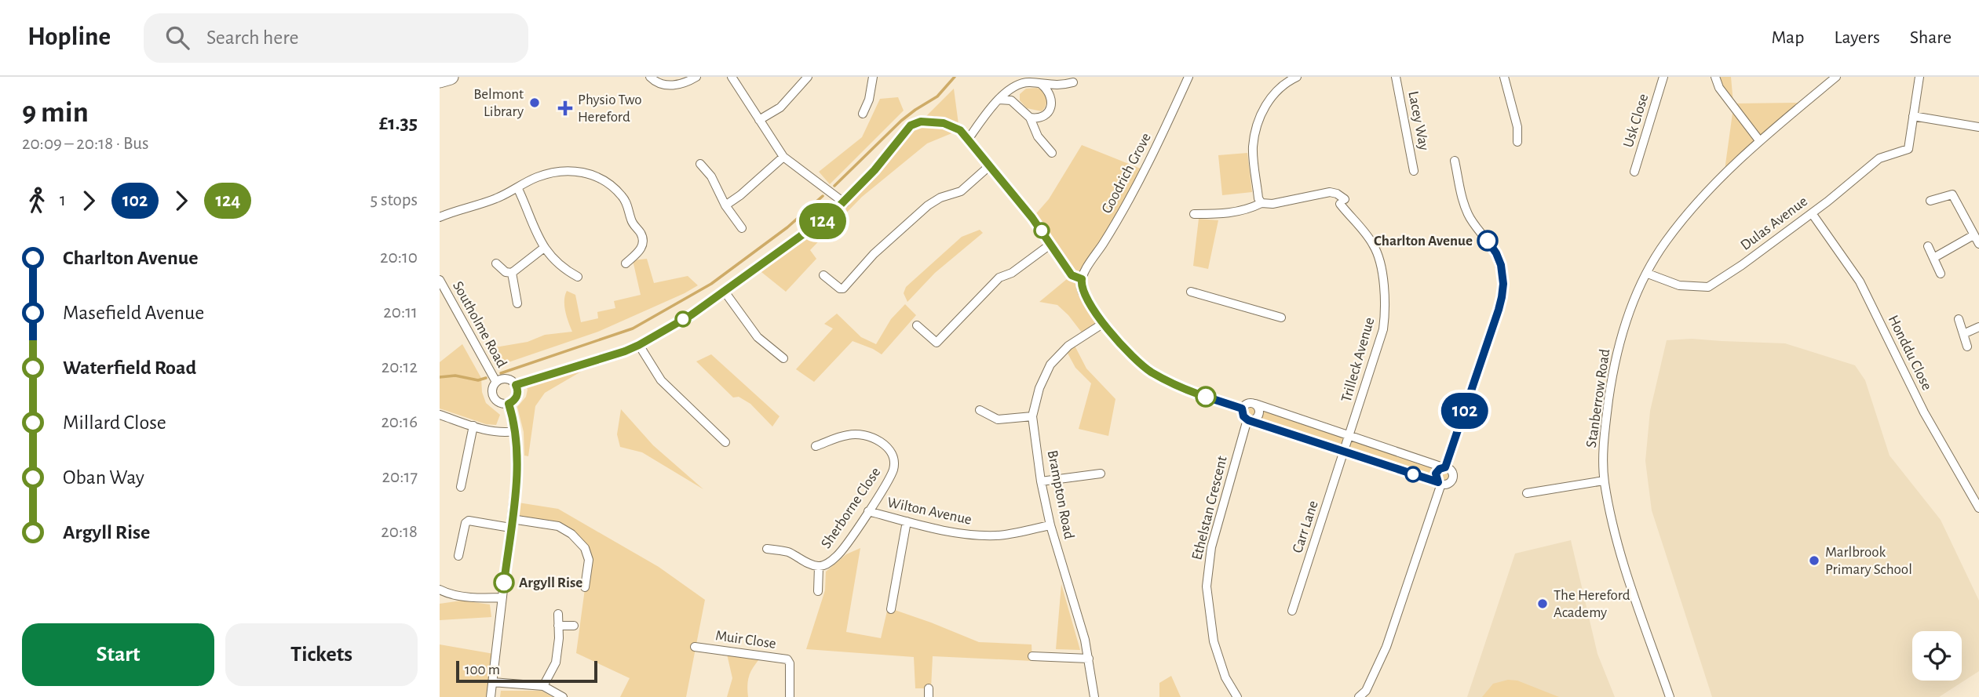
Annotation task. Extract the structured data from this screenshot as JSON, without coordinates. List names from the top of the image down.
{
  "streets": {
    "street": [
      "Lacey Way",
      "Usk Close",
      "Goodrich Grove",
      "Dulas Avenue",
      "Southolme Road",
      "Honddu Close",
      "Trilleck Avenue",
      "Stanberrow Road",
      "Brampton Road",
      "Sherborne Close",
      "Ethelstan Crescent",
      "Wilton Avenue",
      "Carr Lane",
      "Muir Close"
    ]
  },
  "crossings": [
    ["Dulas Avenue", "Honddu Close"],
    ["Dulas Avenue", "Stanberrow Road"],
    ["Trilleck Avenue", "Carr Lane"],
    ["Brampton Road", "Wilton Avenue"],
    ["Sherborne Close", "Wilton Avenue"]
  ],
  "places": {
    "other": [
      "Belmont Library",
      "Charlton Avenue",
      "Marlbrook Primary School",
      "Argyll Rise",
      "The Hereford Academy"
    ],
    "health": ["Physio Two Hereford"]
  },
  "lines": ["bus line 124", "bus line 102"],
  "scale_bar": "100 m",
  "page": {
    "header": "Hopline",
    "search": "Search here",
    "nav": ["Map", "Layers", "Share"],
    "heading": ["9 min", "20:09 – 20:18 · Bus", "£1.35"],
    "on_map": ["102", "124"],
    "legs": [
      "1",
      "102",
      "124",
      "5 stops"
    ],
    "list": [
      {
        "name": "Charlton Avenue",
        "value": "20:10"
      },
      {
        "name": "Masefield Avenue",
        "value": "20:11"
      },
      {
        "name": "Waterfield Road",
        "value": "20:12"
      },
      {
        "name": "Millard Close",
        "value": "20:16"
      },
      {
        "name": "Oban Way",
        "value": "20:17"
      },
      {
        "name": "Argyll Rise",
        "value": "20:18"
      }
    ],
    "buttons": ["Start", "Tickets"],
    "scale": "100 m"
  }
}
